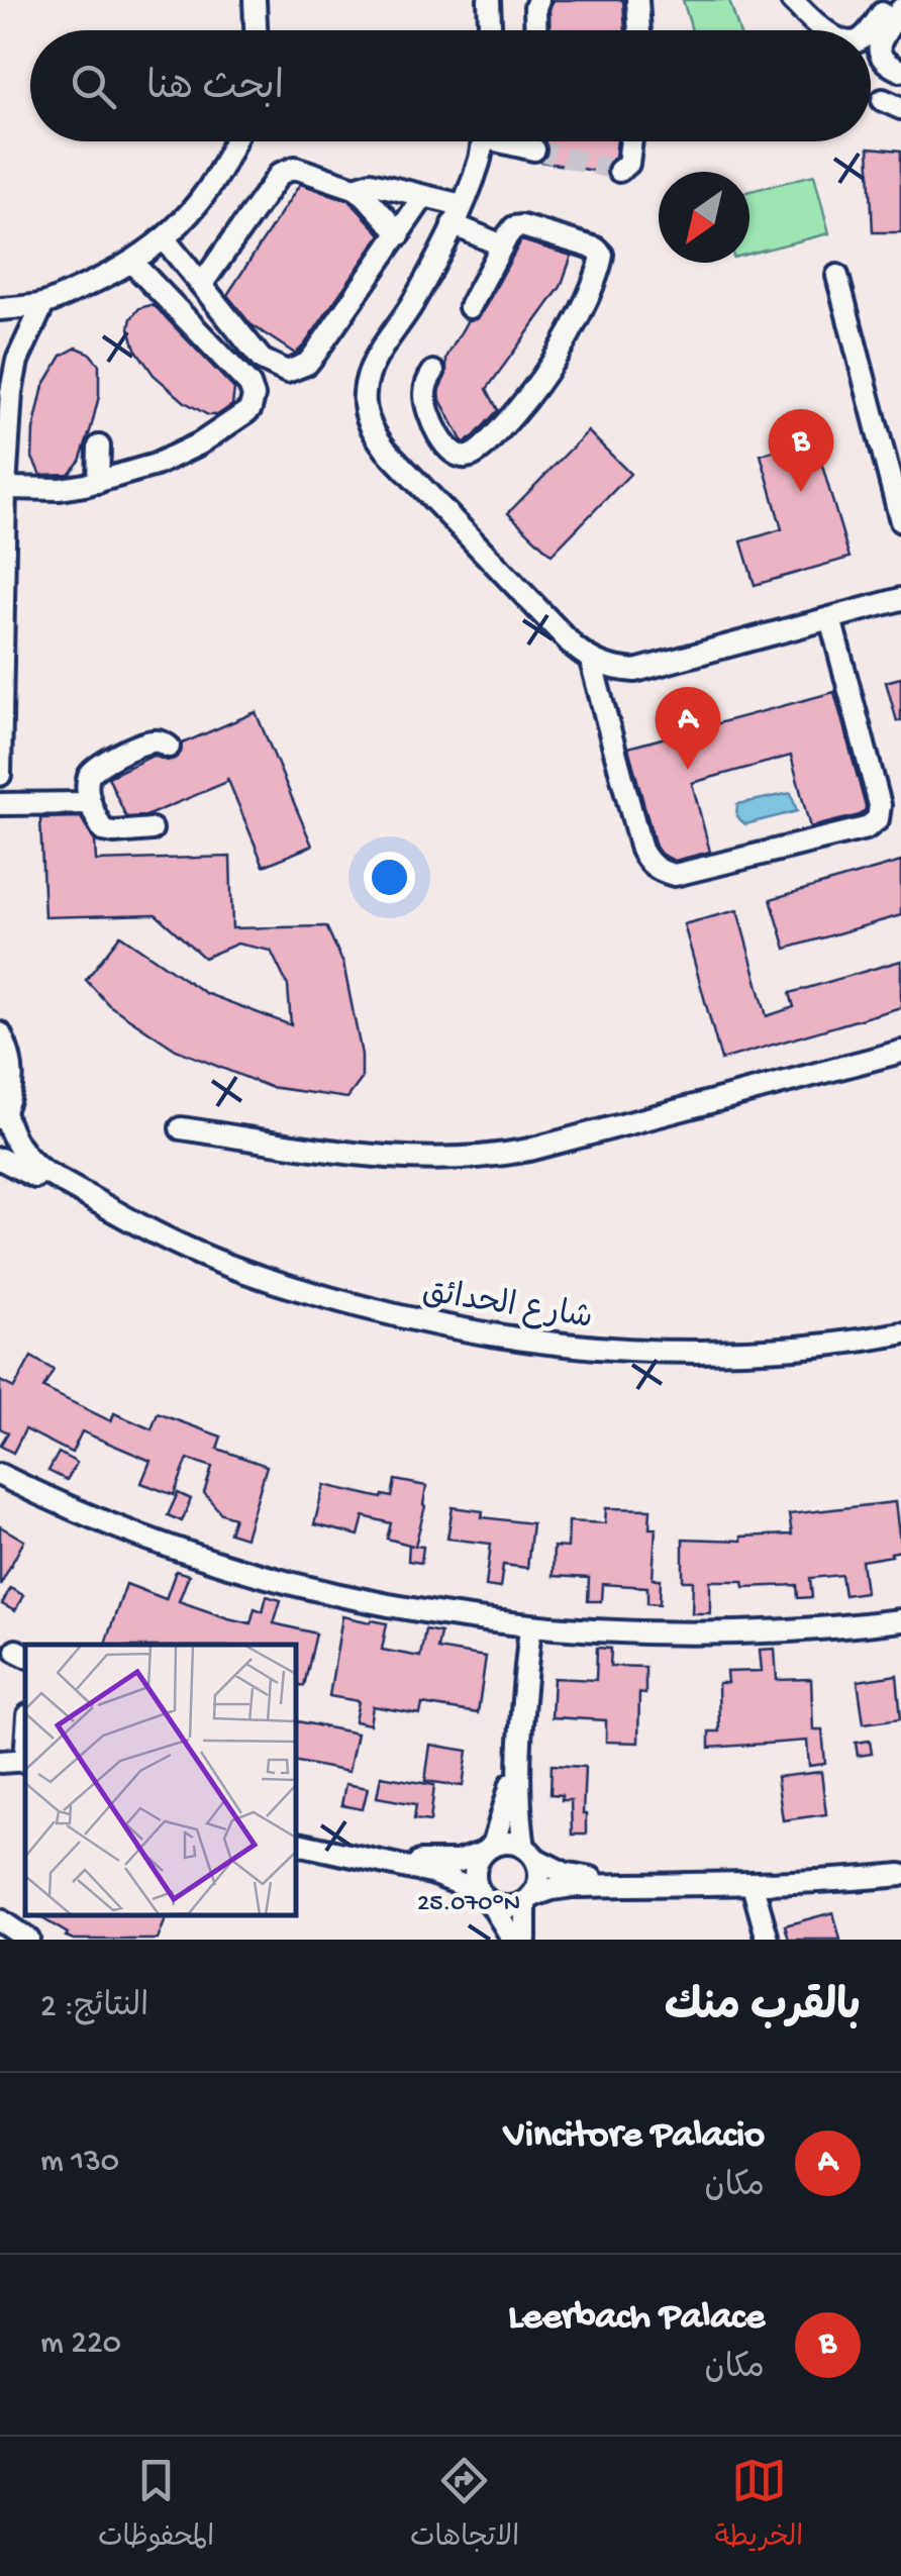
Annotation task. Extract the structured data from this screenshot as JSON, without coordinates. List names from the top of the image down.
{
  "streets": {
    "street": ["شارع الحدائق"]
  },
  "north": "bottom left",
  "page": {
    "search": "ابحث هنا",
    "pins": ["B", "A"],
    "heading": ["بالقرب منك", "النتائج: 2"],
    "list": [
      {
        "mark": "A",
        "name": "Vincitore Palacio",
        "note": "مكان",
        "value": "130 m"
      },
      {
        "mark": "B",
        "name": "Leerbach Palace",
        "note": "مكان",
        "value": "220 m"
      }
    ],
    "nav": ["الخريطة", "الاتجاهات", "المحفوظات"]
  },
  "coordinates": ["25.070°N"]
}
